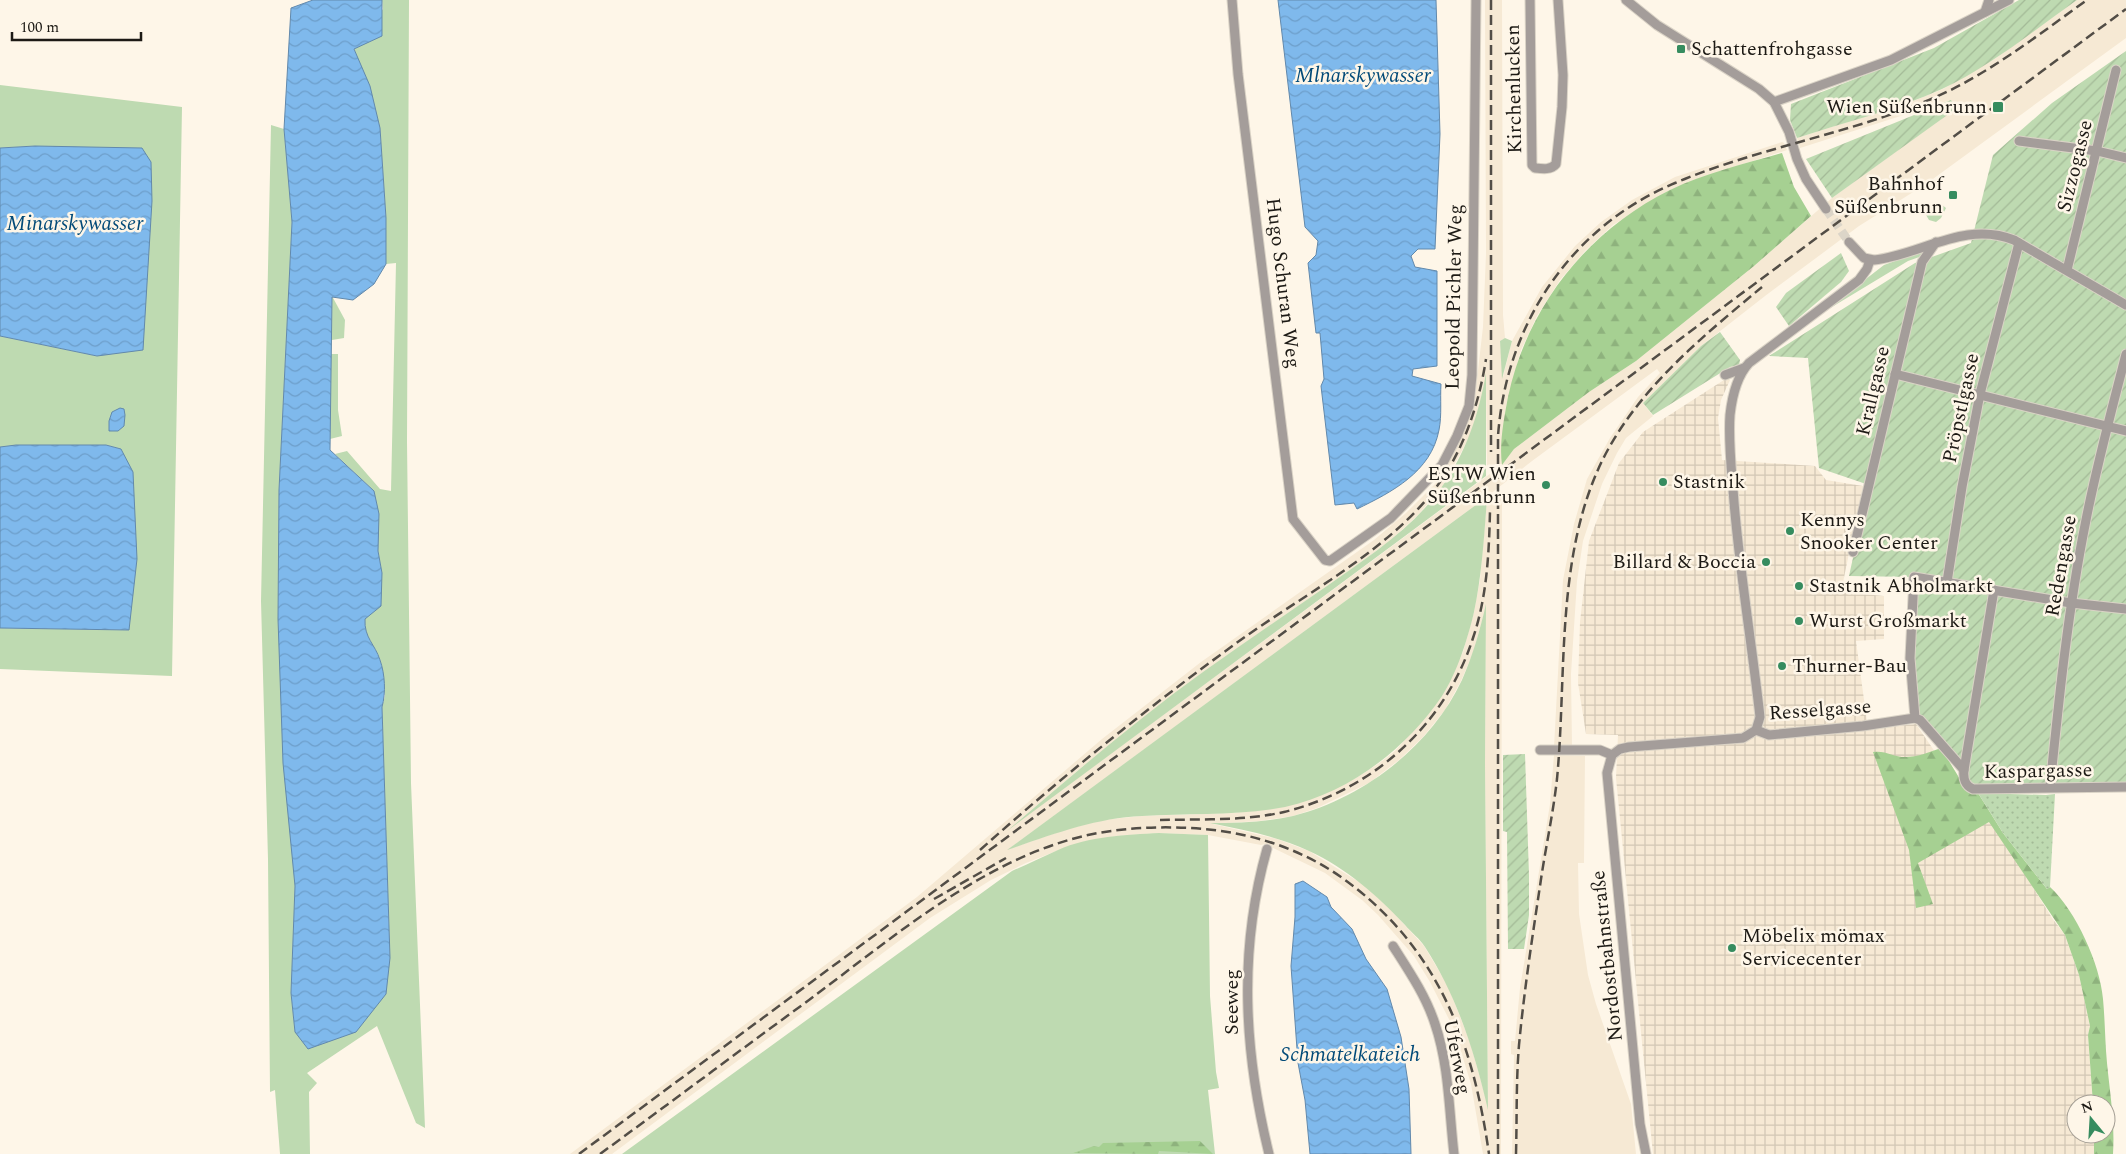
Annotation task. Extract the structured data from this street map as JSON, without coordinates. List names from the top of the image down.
{
  "streets": {
    "street": [
      "Kirchenlucken",
      "Sizzogasse",
      "Hugo Schuran Weg",
      "Leopold Pichler Weg",
      "Krallgasse",
      "Pröpstlgasse",
      "Redengasse",
      "Resselgasse",
      "Kaspargasse",
      "Nordostbahnstraße",
      "Seeweg",
      "Uferweg"
    ]
  },
  "crossings": [
    ["Hugo Schuran Weg", "Leopold Pichler Weg"],
    ["Redengasse", "Kaspargasse"],
    ["Resselgasse", "Kaspargasse"],
    ["Resselgasse", "Nordostbahnstraße"]
  ],
  "water": ["Mlnarskywasser", "Minarskywasser", "Schmatelkateich"],
  "places": {
    "transit": ["Schattenfrohgasse", "Wien Süßenbrunn", "Bahnhof Süßenbrunn"],
    "other": [
      "Stastnik",
      "ESTW Wien Süßenbrunn",
      "Kennys Snooker Center",
      "Billard & Boccia",
      "Stastnik Abholmarkt",
      "Wurst Großmarkt",
      "Thurner-Bau",
      "Möbelix mömax Servicecenter"
    ]
  },
  "scale_bar": "100 m",
  "north": "top"
}
